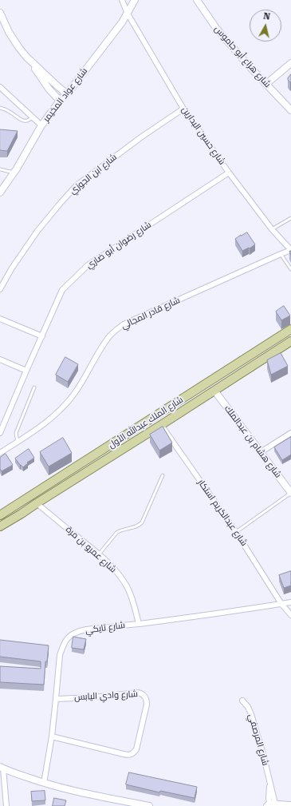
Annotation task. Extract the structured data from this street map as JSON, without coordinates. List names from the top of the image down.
{
  "streets": {
    "main road": ["شارع الملك عبدالله الأول"],
    "street": [
      "شارع هزاع أبو جاموس",
      "شارع عواد المخيمر",
      "شارع حسين البدارين",
      "شارع ابن الجوزي",
      "شارع رضوان أبو ضاري",
      "شارع قادر المجالي",
      "شارع هشام بن عبدالملك",
      "شارع عبدالكريم استكار",
      "شارع عمرو بن مرة",
      "شارع تايكي",
      "شارع وادي اليابس",
      "شارع المرصفي"
    ]
  },
  "crossings": [
    ["شارع عواد المخيمر", "شارع حسين البدارين"],
    ["شارع حسين البدارين", "شارع ابن الجوزي"],
    ["شارع حسين البدارين", "شارع رضوان أبو ضاري"],
    ["شارع حسين البدارين", "شارع قادر المجالي"],
    ["شارع الملك عبدالله الأول", "شارع هشام بن عبدالملك"],
    ["شارع الملك عبدالله الأول", "شارع عبدالكريم استكار"],
    ["شارع الملك عبدالله الأول", "شارع عمرو بن مرة"],
    ["شارع عبدالكريم استكار", "شارع تايكي"],
    ["شارع عمرو بن مرة", "شارع تايكي"],
    ["شارع تايكي", "شارع وادي اليابس"]
  ],
  "north": "top"
}
